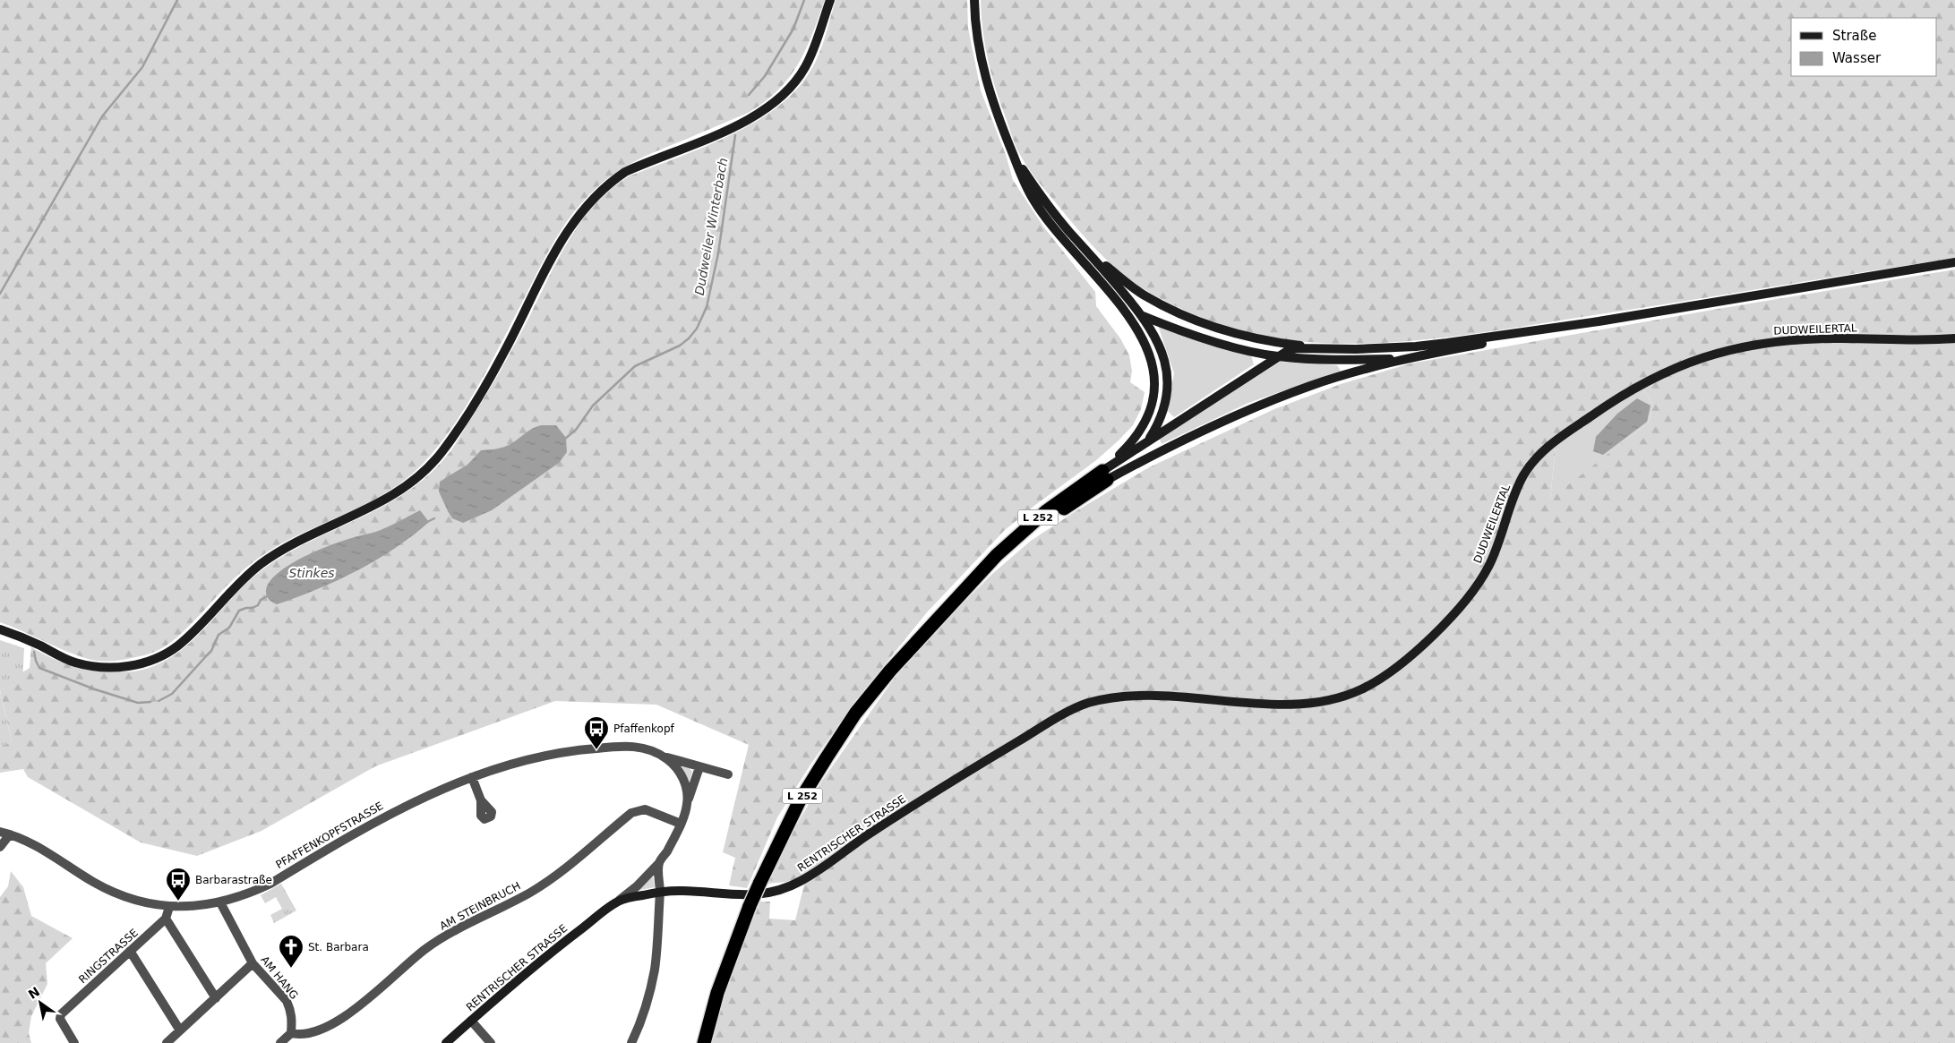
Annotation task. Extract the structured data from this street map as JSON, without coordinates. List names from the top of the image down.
{
  "streets": {
    "highway": ["L 252"],
    "main road": ["DUDWEILERTAL", "RENTRISCHER STRASSE"],
    "street": [
      "PFAFFENKOPFSTRASSE",
      "AM STEINBRUCH",
      "RINGSTRASSE",
      "AM HANG"
    ]
  },
  "crossings": [
    ["DUDWEILERTAL", "RENTRISCHER STRASSE"],
    ["RENTRISCHER STRASSE", "PFAFFENKOPFSTRASSE"],
    ["PFAFFENKOPFSTRASSE", "AM STEINBRUCH"],
    ["PFAFFENKOPFSTRASSE", "AM HANG"],
    ["AM STEINBRUCH", "AM HANG"]
  ],
  "water": ["Dudweiler Winterbach", "Stinkes"],
  "places": {
    "bus stop": ["Pfaffenkopf", "Barbarastraße"],
    "church": ["St. Barbara"]
  },
  "legend": ["Straße", "Wasser"],
  "north": "top left"
}
